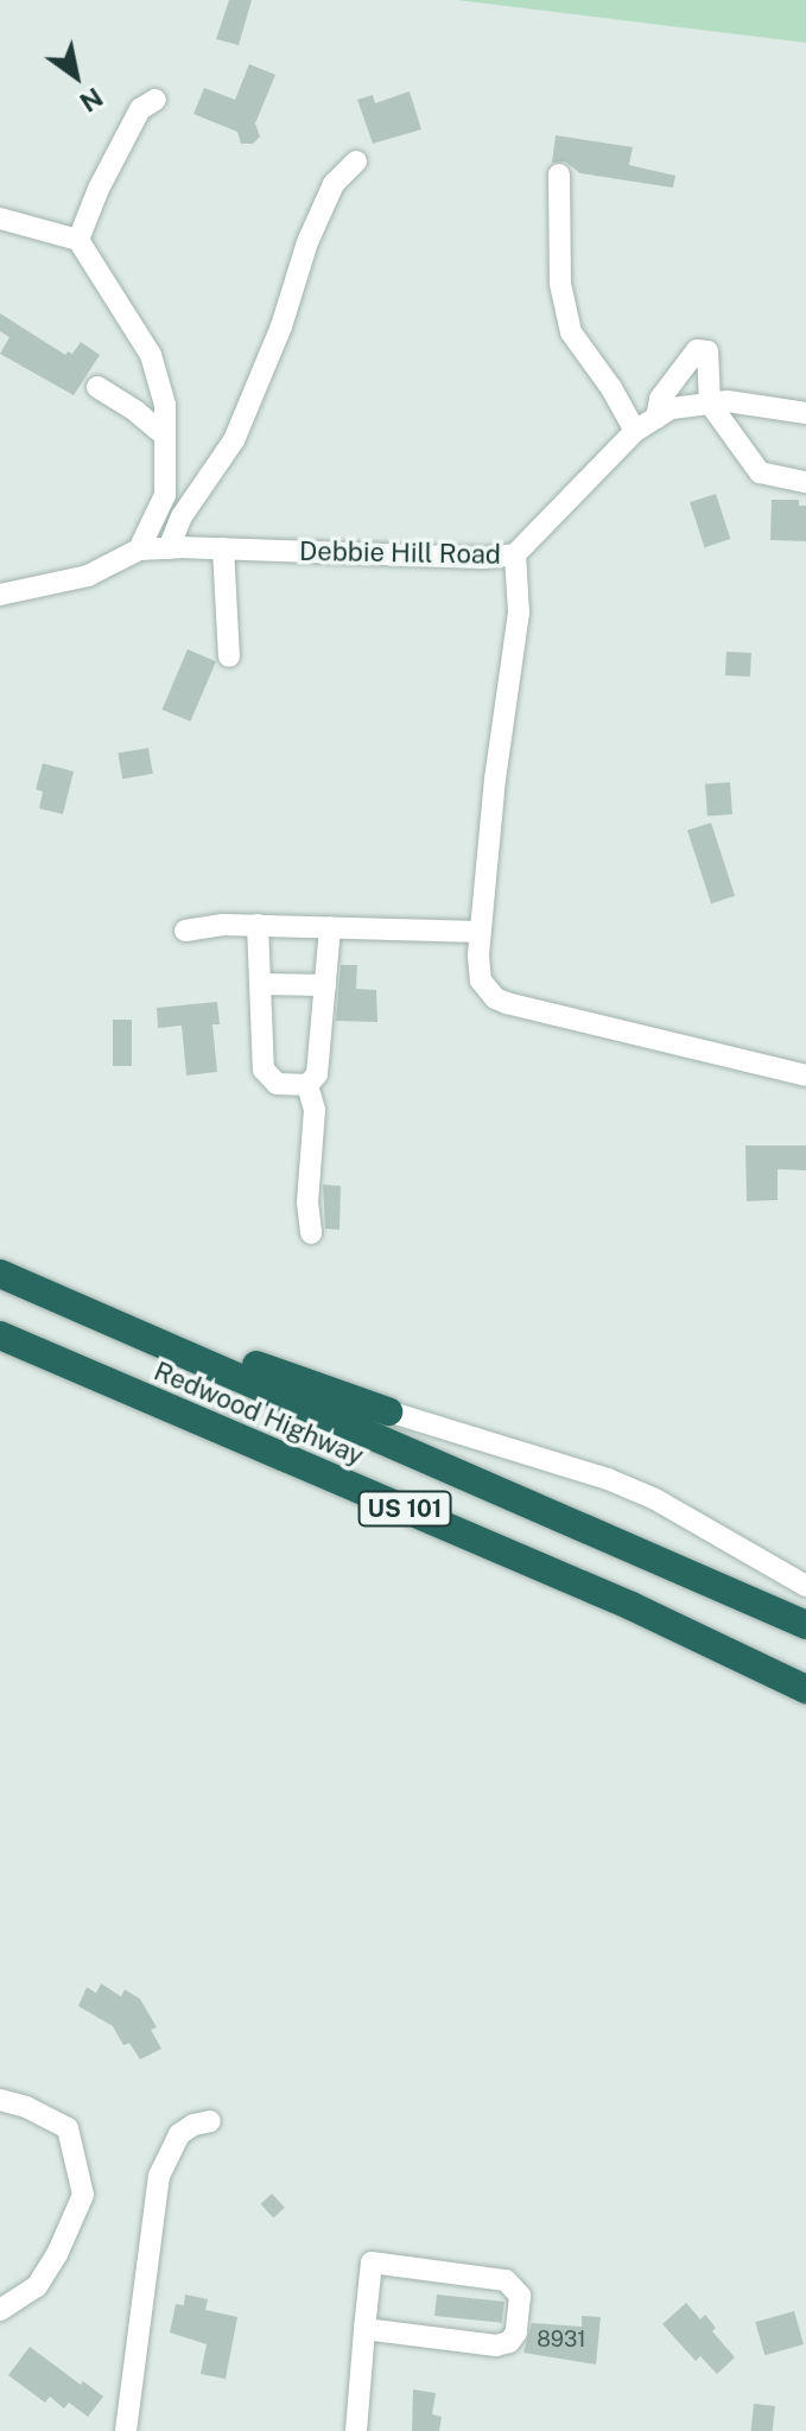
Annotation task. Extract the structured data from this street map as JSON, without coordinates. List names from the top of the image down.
{
  "streets": {
    "highway": ["Redwood Highway", "US 101"],
    "street": ["Debbie Hill Road"]
  },
  "house_numbers": ["8931"],
  "north": "bottom right"
}
